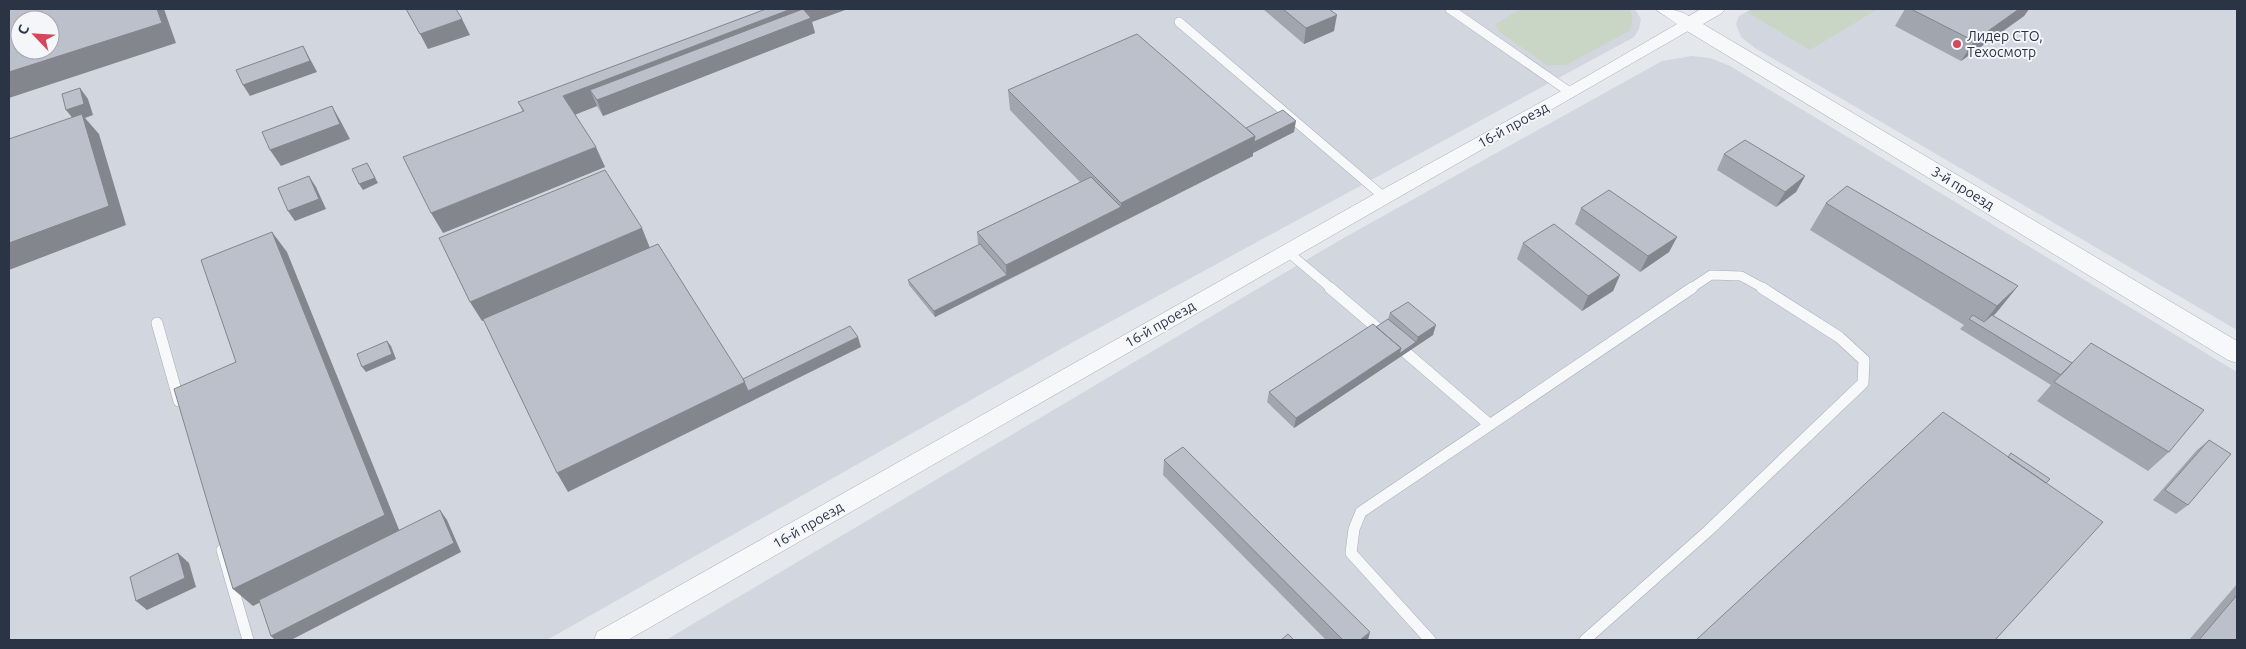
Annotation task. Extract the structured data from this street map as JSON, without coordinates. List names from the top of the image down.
{
  "streets": {
    "street": ["16-й проезд", "3-й проезд"]
  },
  "crossings": [
    ["16-й проезд", "3-й проезд"]
  ],
  "places": ["Лидер СТО, Техосмотр"],
  "north": "top left"
}
